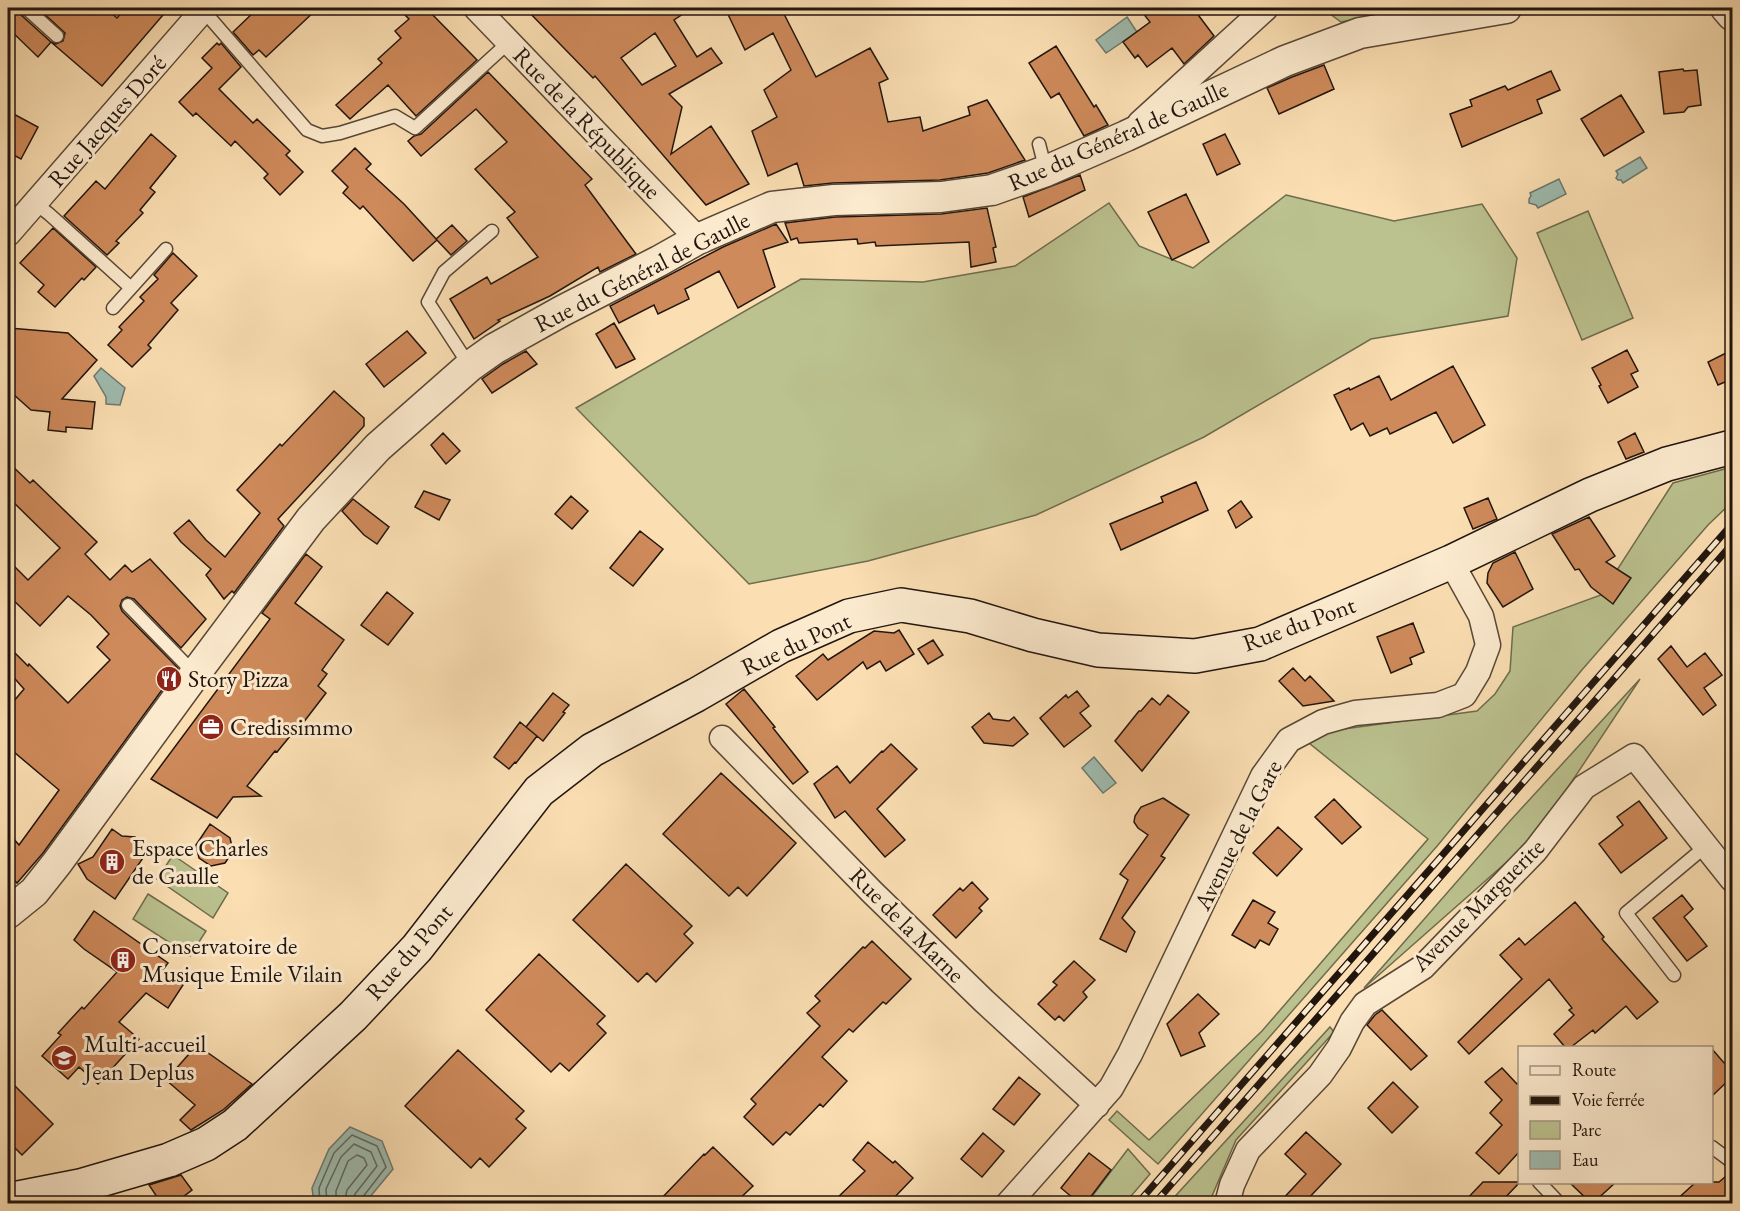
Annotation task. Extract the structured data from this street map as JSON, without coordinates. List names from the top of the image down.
{
  "streets": {
    "main road": ["Rue du Pont"],
    "street": [
      "Rue Jacques Doré",
      "Rue de la République",
      "Rue du Général de Gaulle",
      "Avenue de la Gare",
      "Avenue Marguerite",
      "Rue de la Marne"
    ]
  },
  "crossings": [
    ["Rue de la République", "Rue du Général de Gaulle"],
    ["Rue du Pont", "Avenue de la Gare"],
    ["Avenue de la Gare", "Rue de la Marne"]
  ],
  "places": {
    "restaurant": ["Story Pizza"],
    "office": ["Credissimmo"],
    "building": ["Espace Charles de Gaulle", "Conservatoire de Musique Emile Vilain"],
    "school or university": ["Multi-accueil Jean Deplus"]
  },
  "legend": [
    "Route",
    "Voie ferrée",
    "Parc",
    "Eau"
  ]
}
